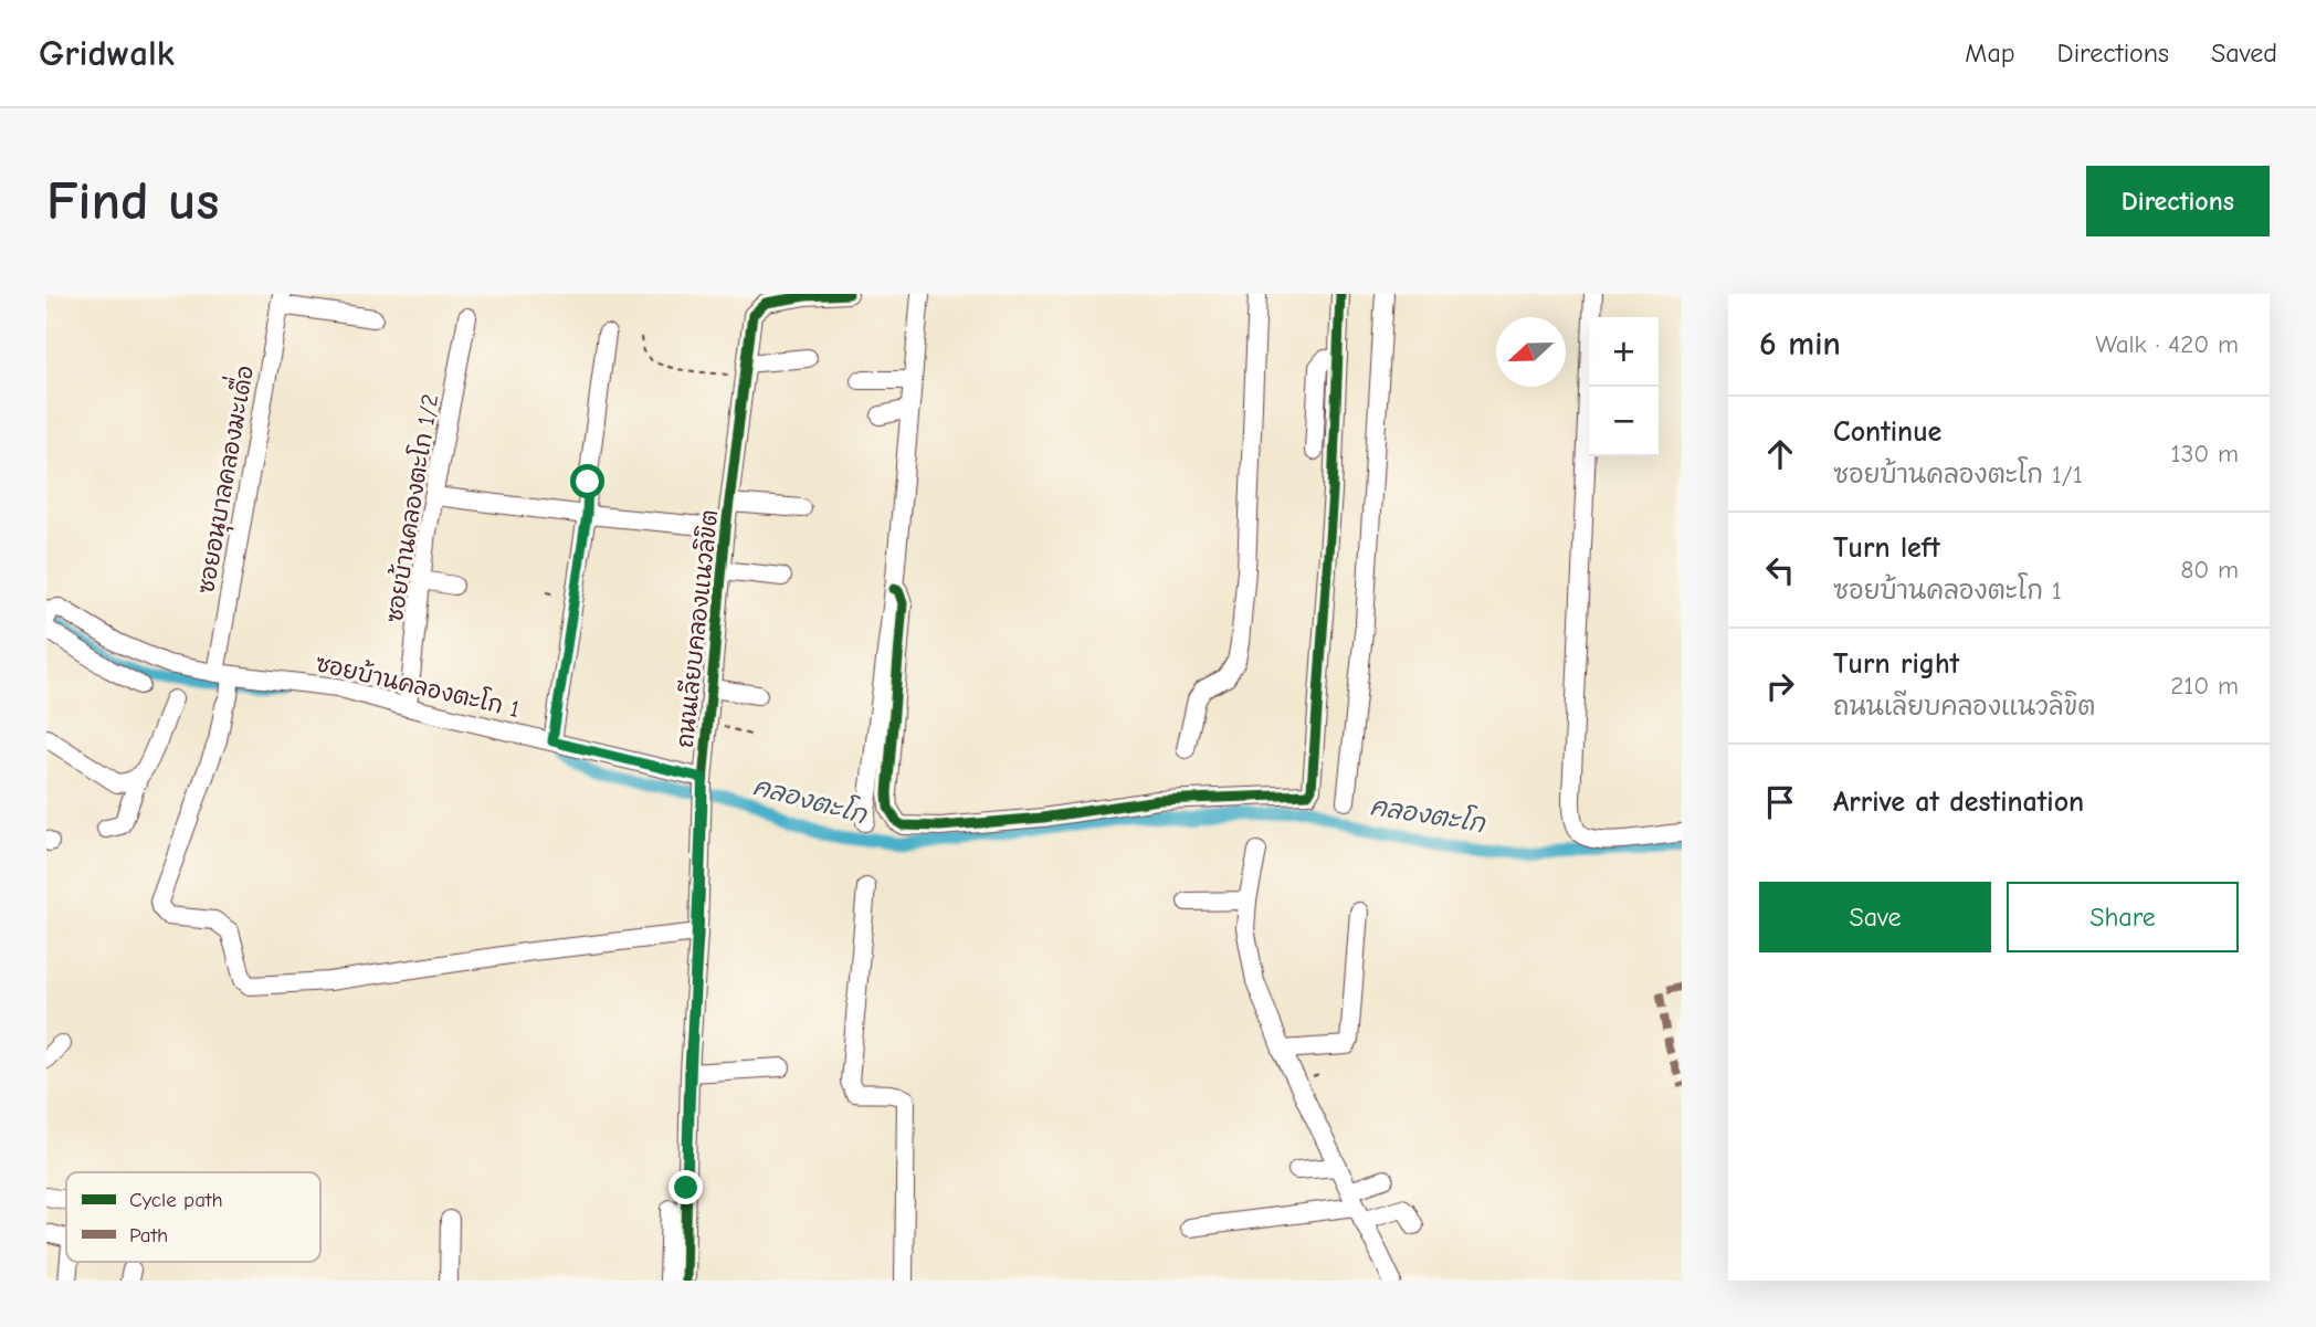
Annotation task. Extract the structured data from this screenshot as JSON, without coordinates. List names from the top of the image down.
{
  "streets": {
    "street": [
      "ซอยอนุบาลคลองมะเดื่อ",
      "ซอยบ้านคลองตะโก 1/2",
      "ถนนเลียบคลองแนวลิขิต",
      "ซอยบ้านคลองตะโก 1"
    ]
  },
  "crossings": [
    ["ซอยอนุบาลคลองมะเดื่อ", "ถนนเลียบคลองแนวลิขิต"],
    ["ซอยอนุบาลคลองมะเดื่อ", "ซอยบ้านคลองตะโก 1"],
    ["ซอยบ้านคลองตะโก 1/2", "ซอยบ้านคลองตะโก 1"],
    ["ถนนเลียบคลองแนวลิขิต", "ซอยบ้านคลองตะโก 1"]
  ],
  "water": ["คลองตะโก"],
  "legend": ["Cycle path", "Path"],
  "north": "left",
  "page": {
    "header": "Gridwalk",
    "nav": ["Map", "Directions", "Saved"],
    "buttons": [
      "Directions",
      ["Save", "Share"]
    ],
    "title": "Find us",
    "heading": ["6 min", "Walk · 420 m"],
    "map_buttons": ["+", "−"],
    "list": [
      ["Continue", "ซอยบ้านคลองตะโก 1/1", "130 m"],
      ["Turn left", "ซอยบ้านคลองตะโก 1", "80 m"],
      ["Turn right", "ถนนเลียบคลองแนวลิขิต", "210 m"],
      "Arrive at destination"
    ]
  }
}
